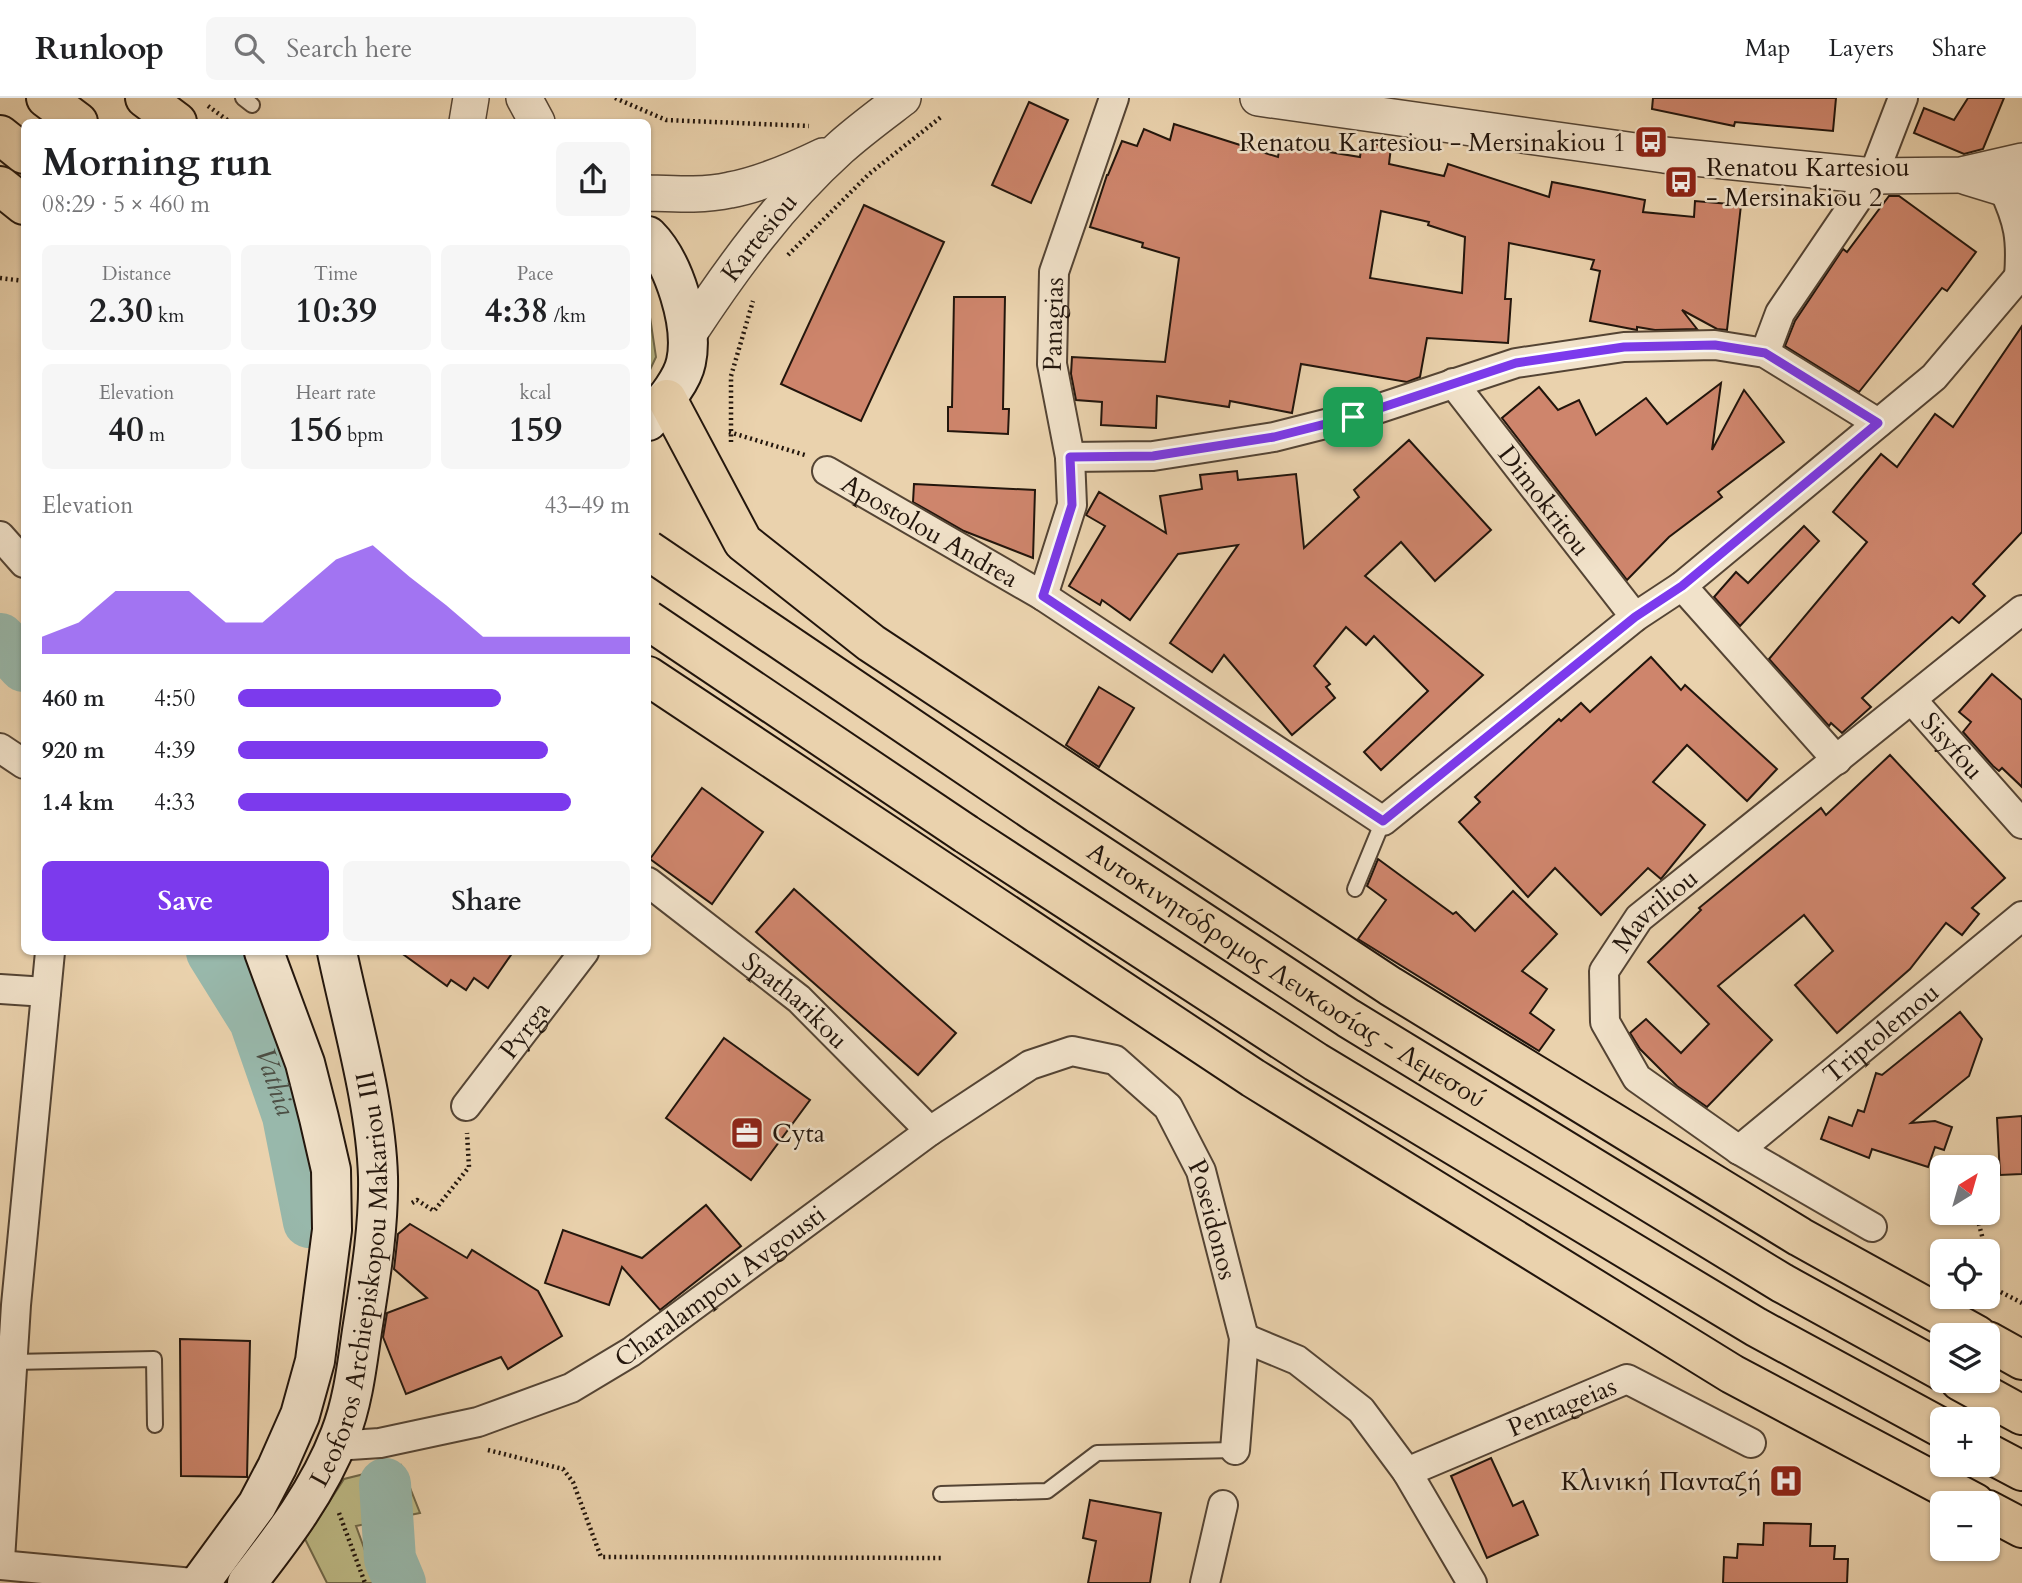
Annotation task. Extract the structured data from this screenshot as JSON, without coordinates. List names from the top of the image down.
{
  "streets": {
    "highway": ["Αυτοκινητόδρομος Λευκωσίας - Λεμεσού"],
    "main road": ["Leoforos Archiepiskopou Makariou III"],
    "street": [
      "Kartesiou",
      "Panagias",
      "Dimokritou",
      "Apostolou Andrea",
      "Sisyfou",
      "Mavriliou",
      "Spatharikou",
      "Pyrga",
      "Triptolemou",
      "Poseidonos",
      "Charalampou Avgousti",
      "Pentageias"
    ]
  },
  "crossings": [
    ["Panagias", "Apostolou Andrea"],
    ["Sisyfou", "Mavriliou"],
    ["Mavriliou", "Triptolemou"],
    ["Spatharikou", "Charalampou Avgousti"],
    ["Poseidonos", "Charalampou Avgousti"],
    ["Leoforos Archiepiskopou Makariou III", "Charalampou Avgousti"]
  ],
  "water": ["Vathia"],
  "places": {
    "bus stop": ["Renatou Kartesiou - Mersinakiou 1", "Renatou Kartesiou - Mersinakiou 2"],
    "office": ["Cyta"],
    "hospital": ["Κλινική Πανταζή"]
  },
  "north": "top right",
  "page": {
    "header": "Runloop",
    "search": "Search here",
    "nav": ["Map", "Layers", "Share"],
    "heading": ["Morning run", "08:29 · 5 × 460 m"],
    "stats": [
      ["Distance", "2.30 km"],
      ["Time", "10:39"],
      ["Pace", "4:38 /km"],
      ["Elevation", "40 m"],
      ["Heart rate", "156 bpm"],
      ["kcal", "159"]
    ],
    "chart": ["Elevation", "43–49 m"],
    "list": [
      {
        "name": "460 m",
        "note": "4:50"
      },
      {
        "name": "920 m",
        "note": "4:39"
      },
      {
        "name": "1.4 km",
        "note": "4:33"
      }
    ],
    "buttons": ["Save", "Share"],
    "map_buttons": ["+", "−"]
  }
}
